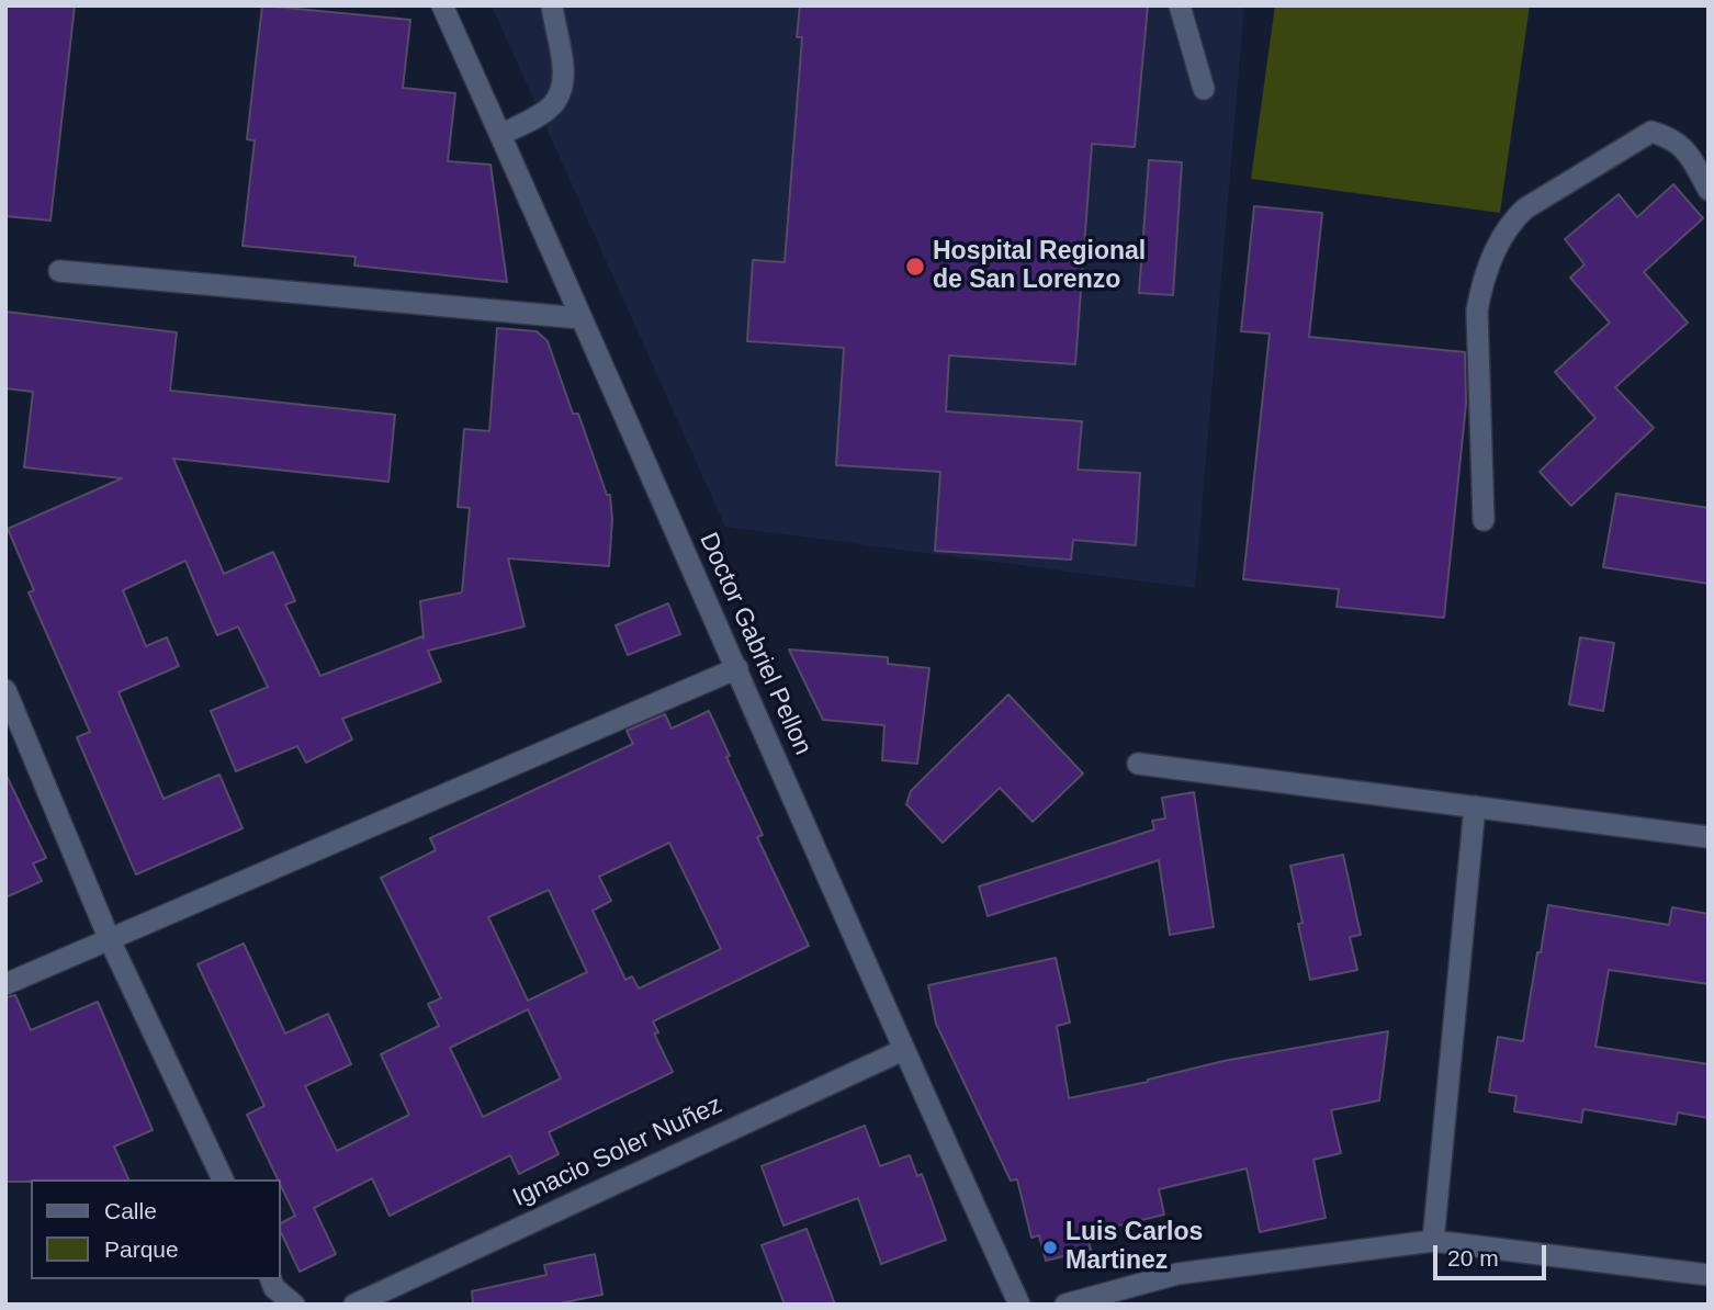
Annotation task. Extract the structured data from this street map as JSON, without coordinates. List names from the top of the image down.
{
  "streets": {
    "street": ["Doctor Gabriel Pellon", "Ignacio Soler Nuñez"]
  },
  "crossings": [
    ["Doctor Gabriel Pellon", "Ignacio Soler Nuñez"]
  ],
  "places": ["Hospital Regional de San Lorenzo", "Luis Carlos Martinez"],
  "legend": ["Calle", "Parque"],
  "scale_bar": "20 m"
}
